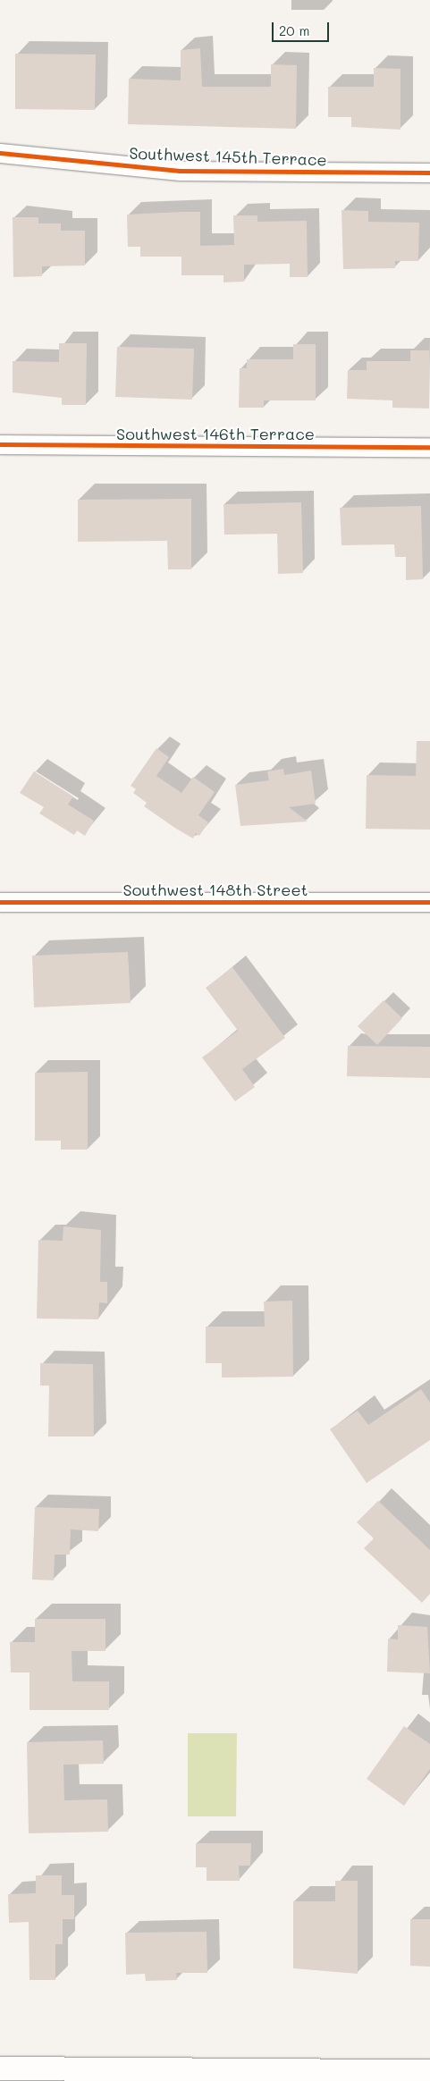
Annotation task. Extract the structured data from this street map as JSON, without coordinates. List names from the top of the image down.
{
  "streets": {
    "street": ["Southwest 145th Terrace", "Southwest 146th Terrace", "Southwest 148th Street"]
  },
  "scale_bar": "20 m"
}
